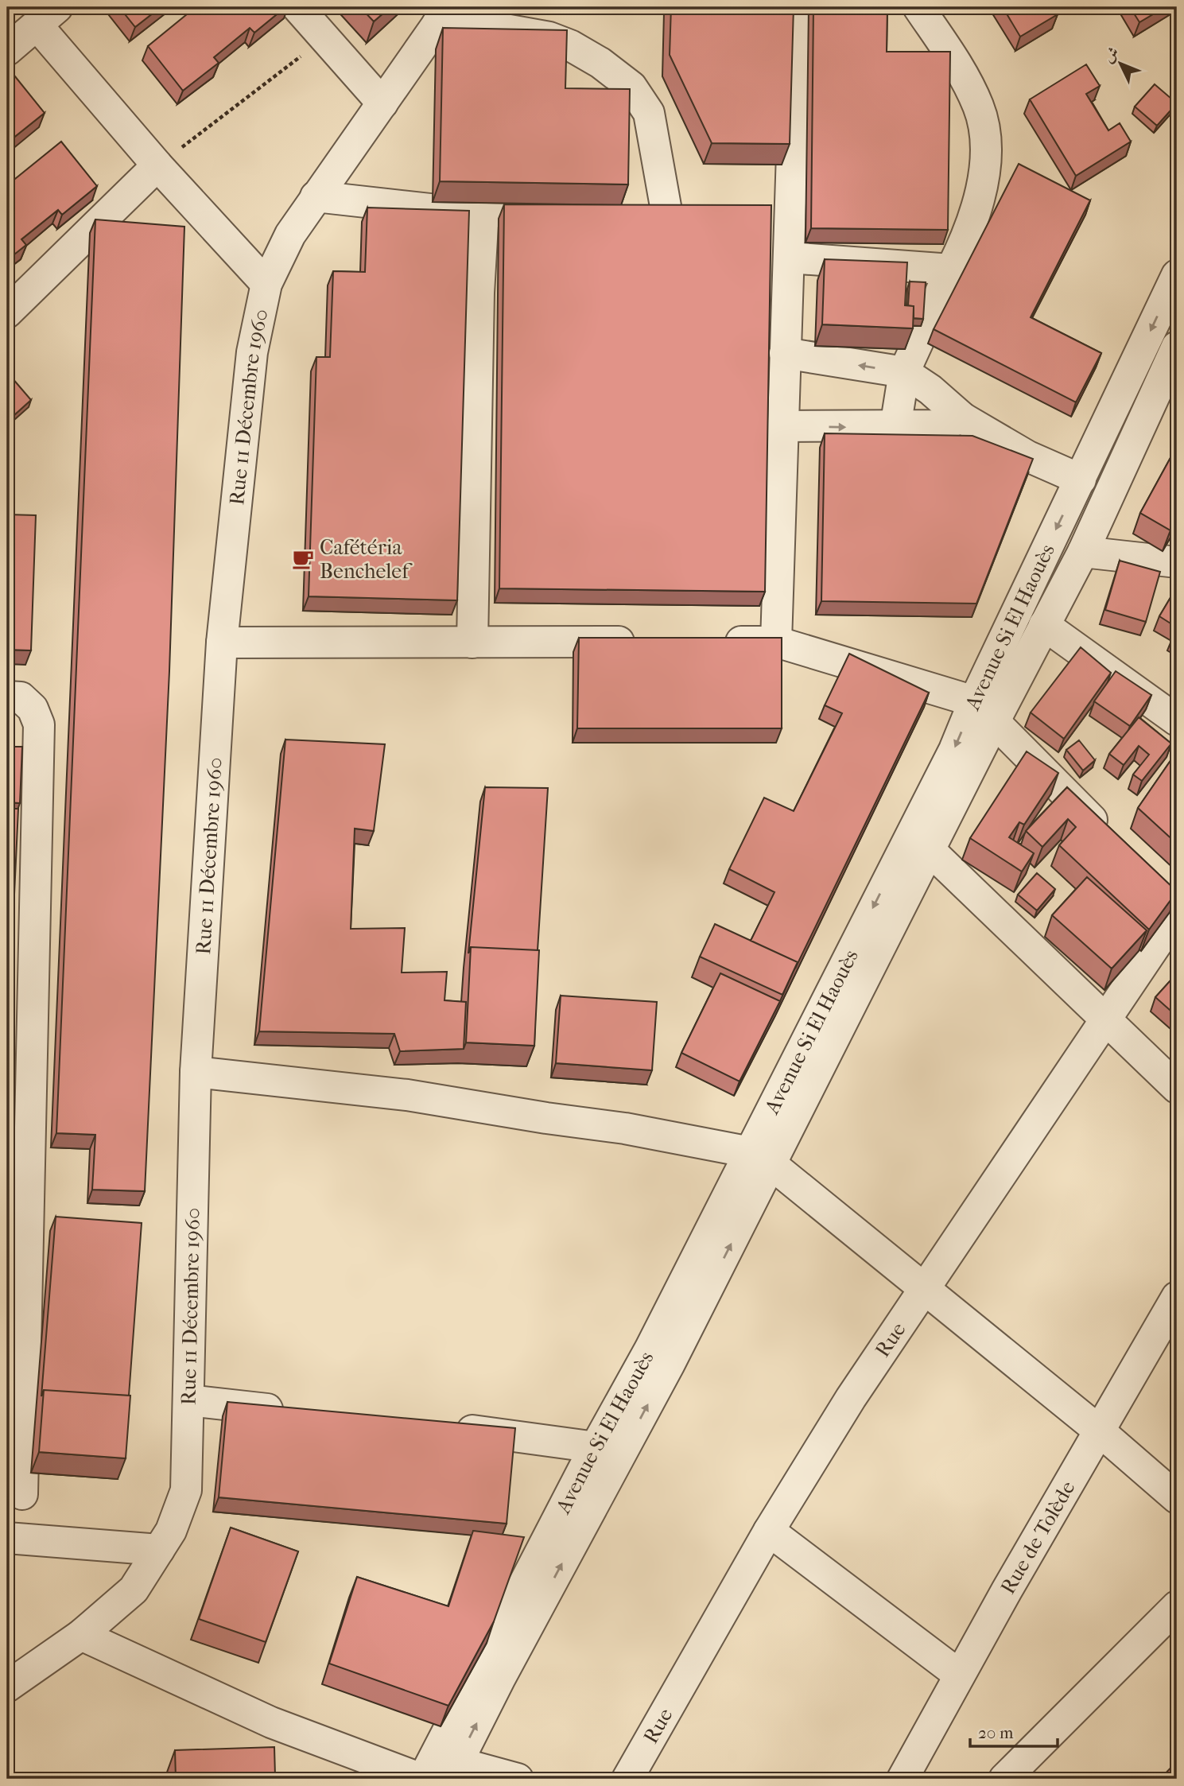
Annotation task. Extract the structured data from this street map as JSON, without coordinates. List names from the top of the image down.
{
  "streets": {
    "street": [
      "Rue 11 Décembre 1960",
      "Avenue Si El Haouès",
      "Rue",
      "Rue de Tolède"
    ]
  },
  "places": {
    "cafe": ["Cafétéria Benchelef"]
  },
  "scale_bar": "20 m",
  "north": "top left"
}
